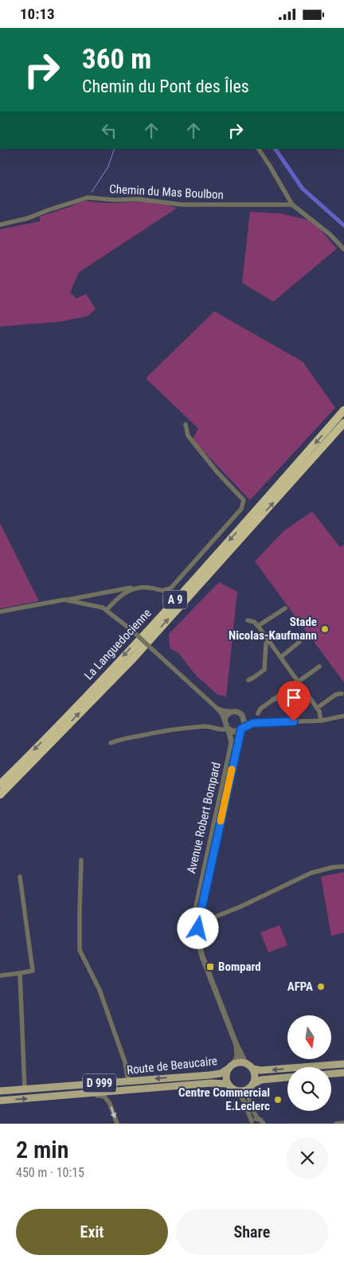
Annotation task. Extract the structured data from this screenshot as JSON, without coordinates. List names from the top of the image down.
{
  "streets": {
    "highway": ["A 9", "La Languedocienne"],
    "main road": ["Route de Beaucaire", "D 999"],
    "street": ["Chemin du Mas Boulbon", "Avenue Robert Bompard"]
  },
  "crossings": [
    ["Avenue Robert Bompard", "Route de Beaucaire"]
  ],
  "places": {
    "other": ["Stade Nicolas-Kaufmann", "AFPA", "Centre Commercial E.Leclerc"],
    "transit": ["Bompard"]
  },
  "north": "bottom",
  "page": {
    "status": "10:13",
    "turn": ["360 m", "Chemin du Pont des Îles"],
    "heading": ["2 min", "450 m · 10:15"],
    "buttons": ["Exit", "Share"]
  }
}
